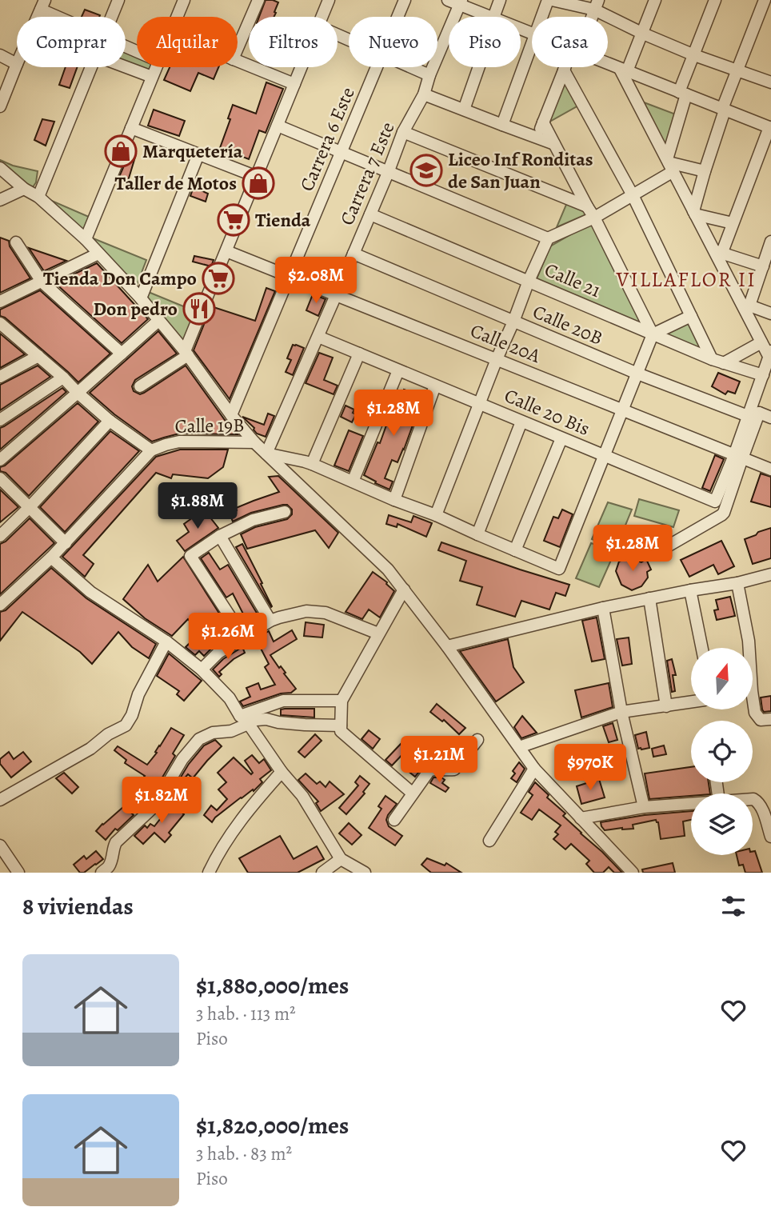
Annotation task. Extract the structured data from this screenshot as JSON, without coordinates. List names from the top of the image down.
{
  "streets": {
    "street": [
      "Carrera 6 Este",
      "Carrera 7 Este",
      "Calle 21",
      "Calle 20B",
      "Calle 20A",
      "Calle 20 Bis",
      "Calle 19B"
    ]
  },
  "crossings": [
    ["Carrera 6 Este", "Calle 20A"],
    ["Carrera 7 Este", "Calle 21"],
    ["Carrera 7 Este", "Calle 20B"],
    ["Carrera 7 Este", "Calle 20A"],
    ["Carrera 7 Este", "Calle 20 Bis"],
    ["Carrera 7 Este", "Calle 19B"],
    ["Calle 20A", "Calle 20 Bis"]
  ],
  "districts": ["VILLAFLOR II"],
  "places": {
    "shop": ["Marquetería", "Taller de Motos"],
    "school or university": ["Liceo Inf Ronditas de San Juan"],
    "supermarket": ["Tienda", "Tienda Don Campo"],
    "restaurant": ["Don pedro"]
  },
  "north": "top",
  "page": {
    "chip": [
      "Comprar",
      "Alquilar",
      "Filtros",
      "Nuevo",
      "Piso",
      "Casa"
    ],
    "price": [
      "$2.08M",
      "$1.28M",
      "$1.88M",
      "$1.28M",
      "$1.26M",
      "$1.21M",
      "$970K",
      "$1.82M"
    ],
    "heading": "8 viviendas",
    "list": [
      {
        "name": "$1,880,000/mes",
        "note": "3 hab. · 113 m² · Piso"
      },
      {
        "name": "$1,820,000/mes",
        "note": "3 hab. · 83 m² · Piso"
      }
    ]
  }
}
